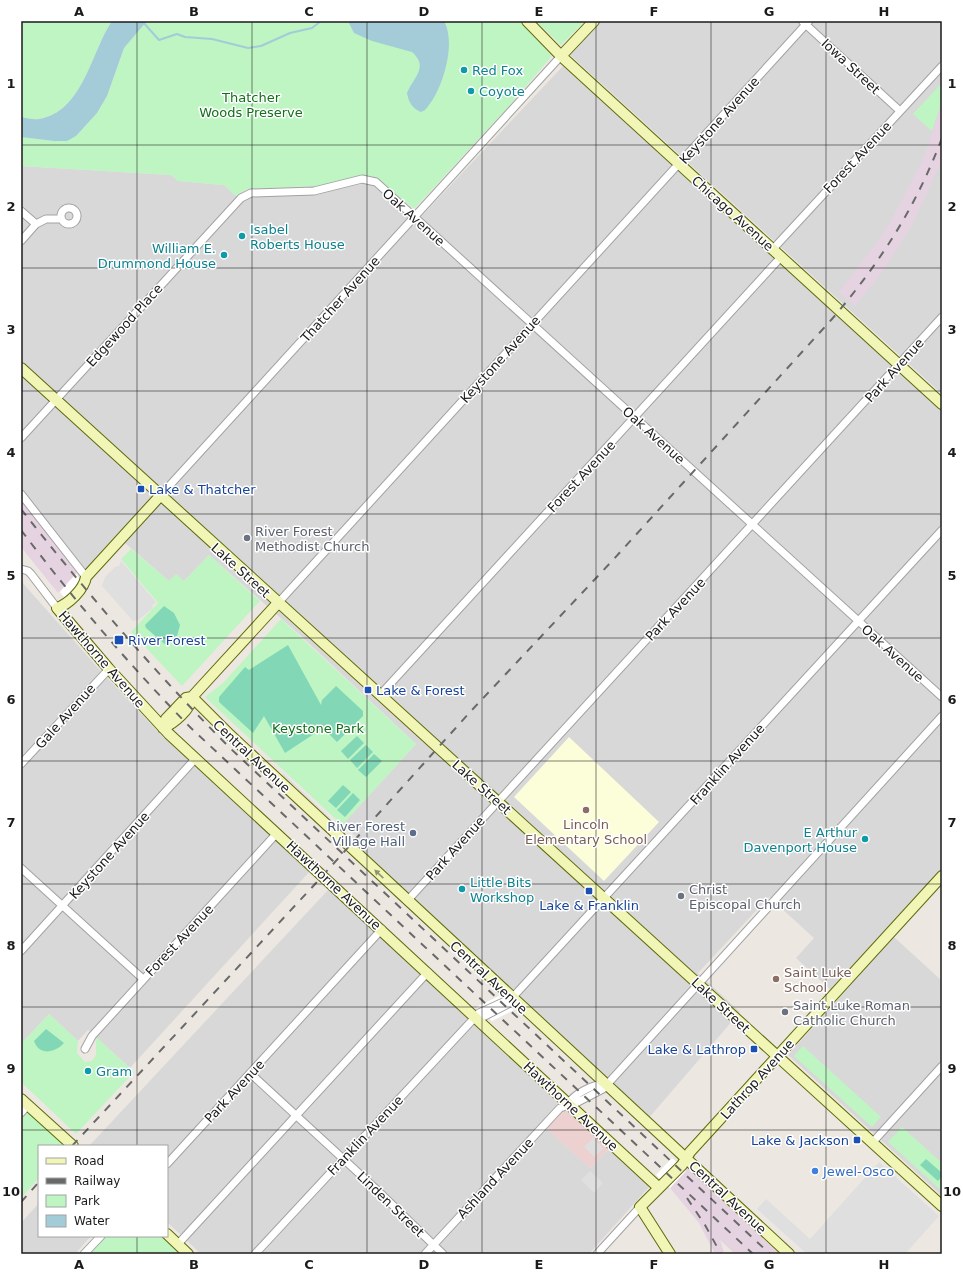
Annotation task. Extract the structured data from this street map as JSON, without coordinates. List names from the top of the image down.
{
  "streets": {
    "street": [
      "Iowa Street",
      "Keystone Avenue",
      "Forest Avenue",
      "Chicago Avenue",
      "Oak Avenue",
      "Thatcher Avenue",
      "Edgewood Place",
      "Park Avenue",
      "Lake Street",
      "Hawthorne Avenue",
      "Gale Avenue",
      "Central Avenue",
      "Franklin Avenue",
      "Lathrop Avenue",
      "Ashland Avenue",
      "Linden Street"
    ]
  },
  "crossings": [
    ["Iowa Street", "Keystone Avenue"],
    ["Iowa Street", "Forest Avenue"],
    ["Keystone Avenue", "Chicago Avenue"],
    ["Keystone Avenue", "Oak Avenue"],
    ["Keystone Avenue", "Lake Street"],
    ["Keystone Avenue", "Hawthorne Avenue"],
    ["Keystone Avenue", "Central Avenue"],
    ["Forest Avenue", "Chicago Avenue"],
    ["Forest Avenue", "Oak Avenue"],
    ["Forest Avenue", "Lake Street"],
    ["Forest Avenue", "Hawthorne Avenue"],
    ["Chicago Avenue", "Thatcher Avenue"],
    ["Chicago Avenue", "Park Avenue"],
    ["Oak Avenue", "Thatcher Avenue"],
    ["Oak Avenue", "Edgewood Place"],
    ["Oak Avenue", "Park Avenue"],
    ["Oak Avenue", "Franklin Avenue"],
    ["Thatcher Avenue", "Lake Street"],
    ["Thatcher Avenue", "Hawthorne Avenue"],
    ["Edgewood Place", "Lake Street"],
    ["Park Avenue", "Lake Street"],
    ["Park Avenue", "Hawthorne Avenue"],
    ["Park Avenue", "Central Avenue"],
    ["Park Avenue", "Linden Street"],
    ["Lake Street", "Franklin Avenue"],
    ["Lake Street", "Lathrop Avenue"],
    ["Lake Street", "Ashland Avenue"],
    ["Hawthorne Avenue", "Gale Avenue"],
    ["Hawthorne Avenue", "Franklin Avenue"],
    ["Hawthorne Avenue", "Lathrop Avenue"],
    ["Hawthorne Avenue", "Ashland Avenue"],
    ["Central Avenue", "Franklin Avenue"],
    ["Central Avenue", "Lathrop Avenue"],
    ["Central Avenue", "Ashland Avenue"],
    ["Franklin Avenue", "Linden Street"],
    ["Ashland Avenue", "Linden Street"]
  ],
  "one_way": ["Central Avenue"],
  "parks": ["Thatcher Woods Preserve", "Keystone Park"],
  "places": {
    "other": [
      "Red Fox",
      "Coyote",
      "Isabel Roberts House",
      "William E. Drummond House",
      "River Forest Methodist Church",
      "Lincoln Elementary School",
      "River Forest Village Hall",
      "E Arthur Davenport House",
      "Little Bits Workshop",
      "Christ Episcopal Church",
      "Saint Luke School",
      "Saint Luke Roman Catholic Church",
      "Gram",
      "Jewel-Osco"
    ],
    "transit": [
      "Lake & Thatcher",
      "River Forest",
      "Lake & Forest",
      "Lake & Franklin",
      "Lake & Lathrop",
      "Lake & Jackson"
    ]
  },
  "legend": [
    "Road",
    "Railway",
    "Park",
    "Water"
  ],
  "grid": {
    "columns": [
      "A",
      "B",
      "C",
      "D",
      "E",
      "F",
      "G",
      "H"
    ],
    "rows": [
      "1",
      "2",
      "3",
      "4",
      "5",
      "6",
      "7",
      "8",
      "9",
      "10"
    ]
  }
}
